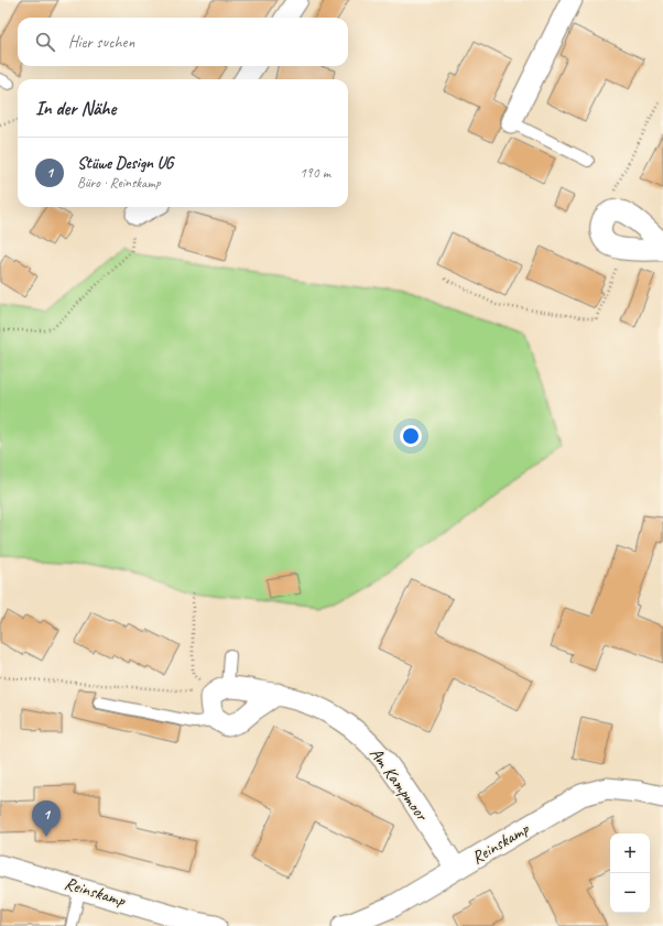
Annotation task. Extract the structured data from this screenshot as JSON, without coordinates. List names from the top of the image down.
{
  "streets": {
    "street": ["Am Kampmoor", "Reinskamp"]
  },
  "crossings": [
    ["Am Kampmoor", "Reinskamp"]
  ],
  "page": {
    "search": "Hier suchen",
    "heading": "In der Nähe",
    "list": [
      {
        "mark": "1",
        "name": "Stüwe Design UG",
        "note": "Büro · Reinskamp",
        "value": "190 m"
      }
    ],
    "pins": "1",
    "map_buttons": ["+", "−"]
  }
}
